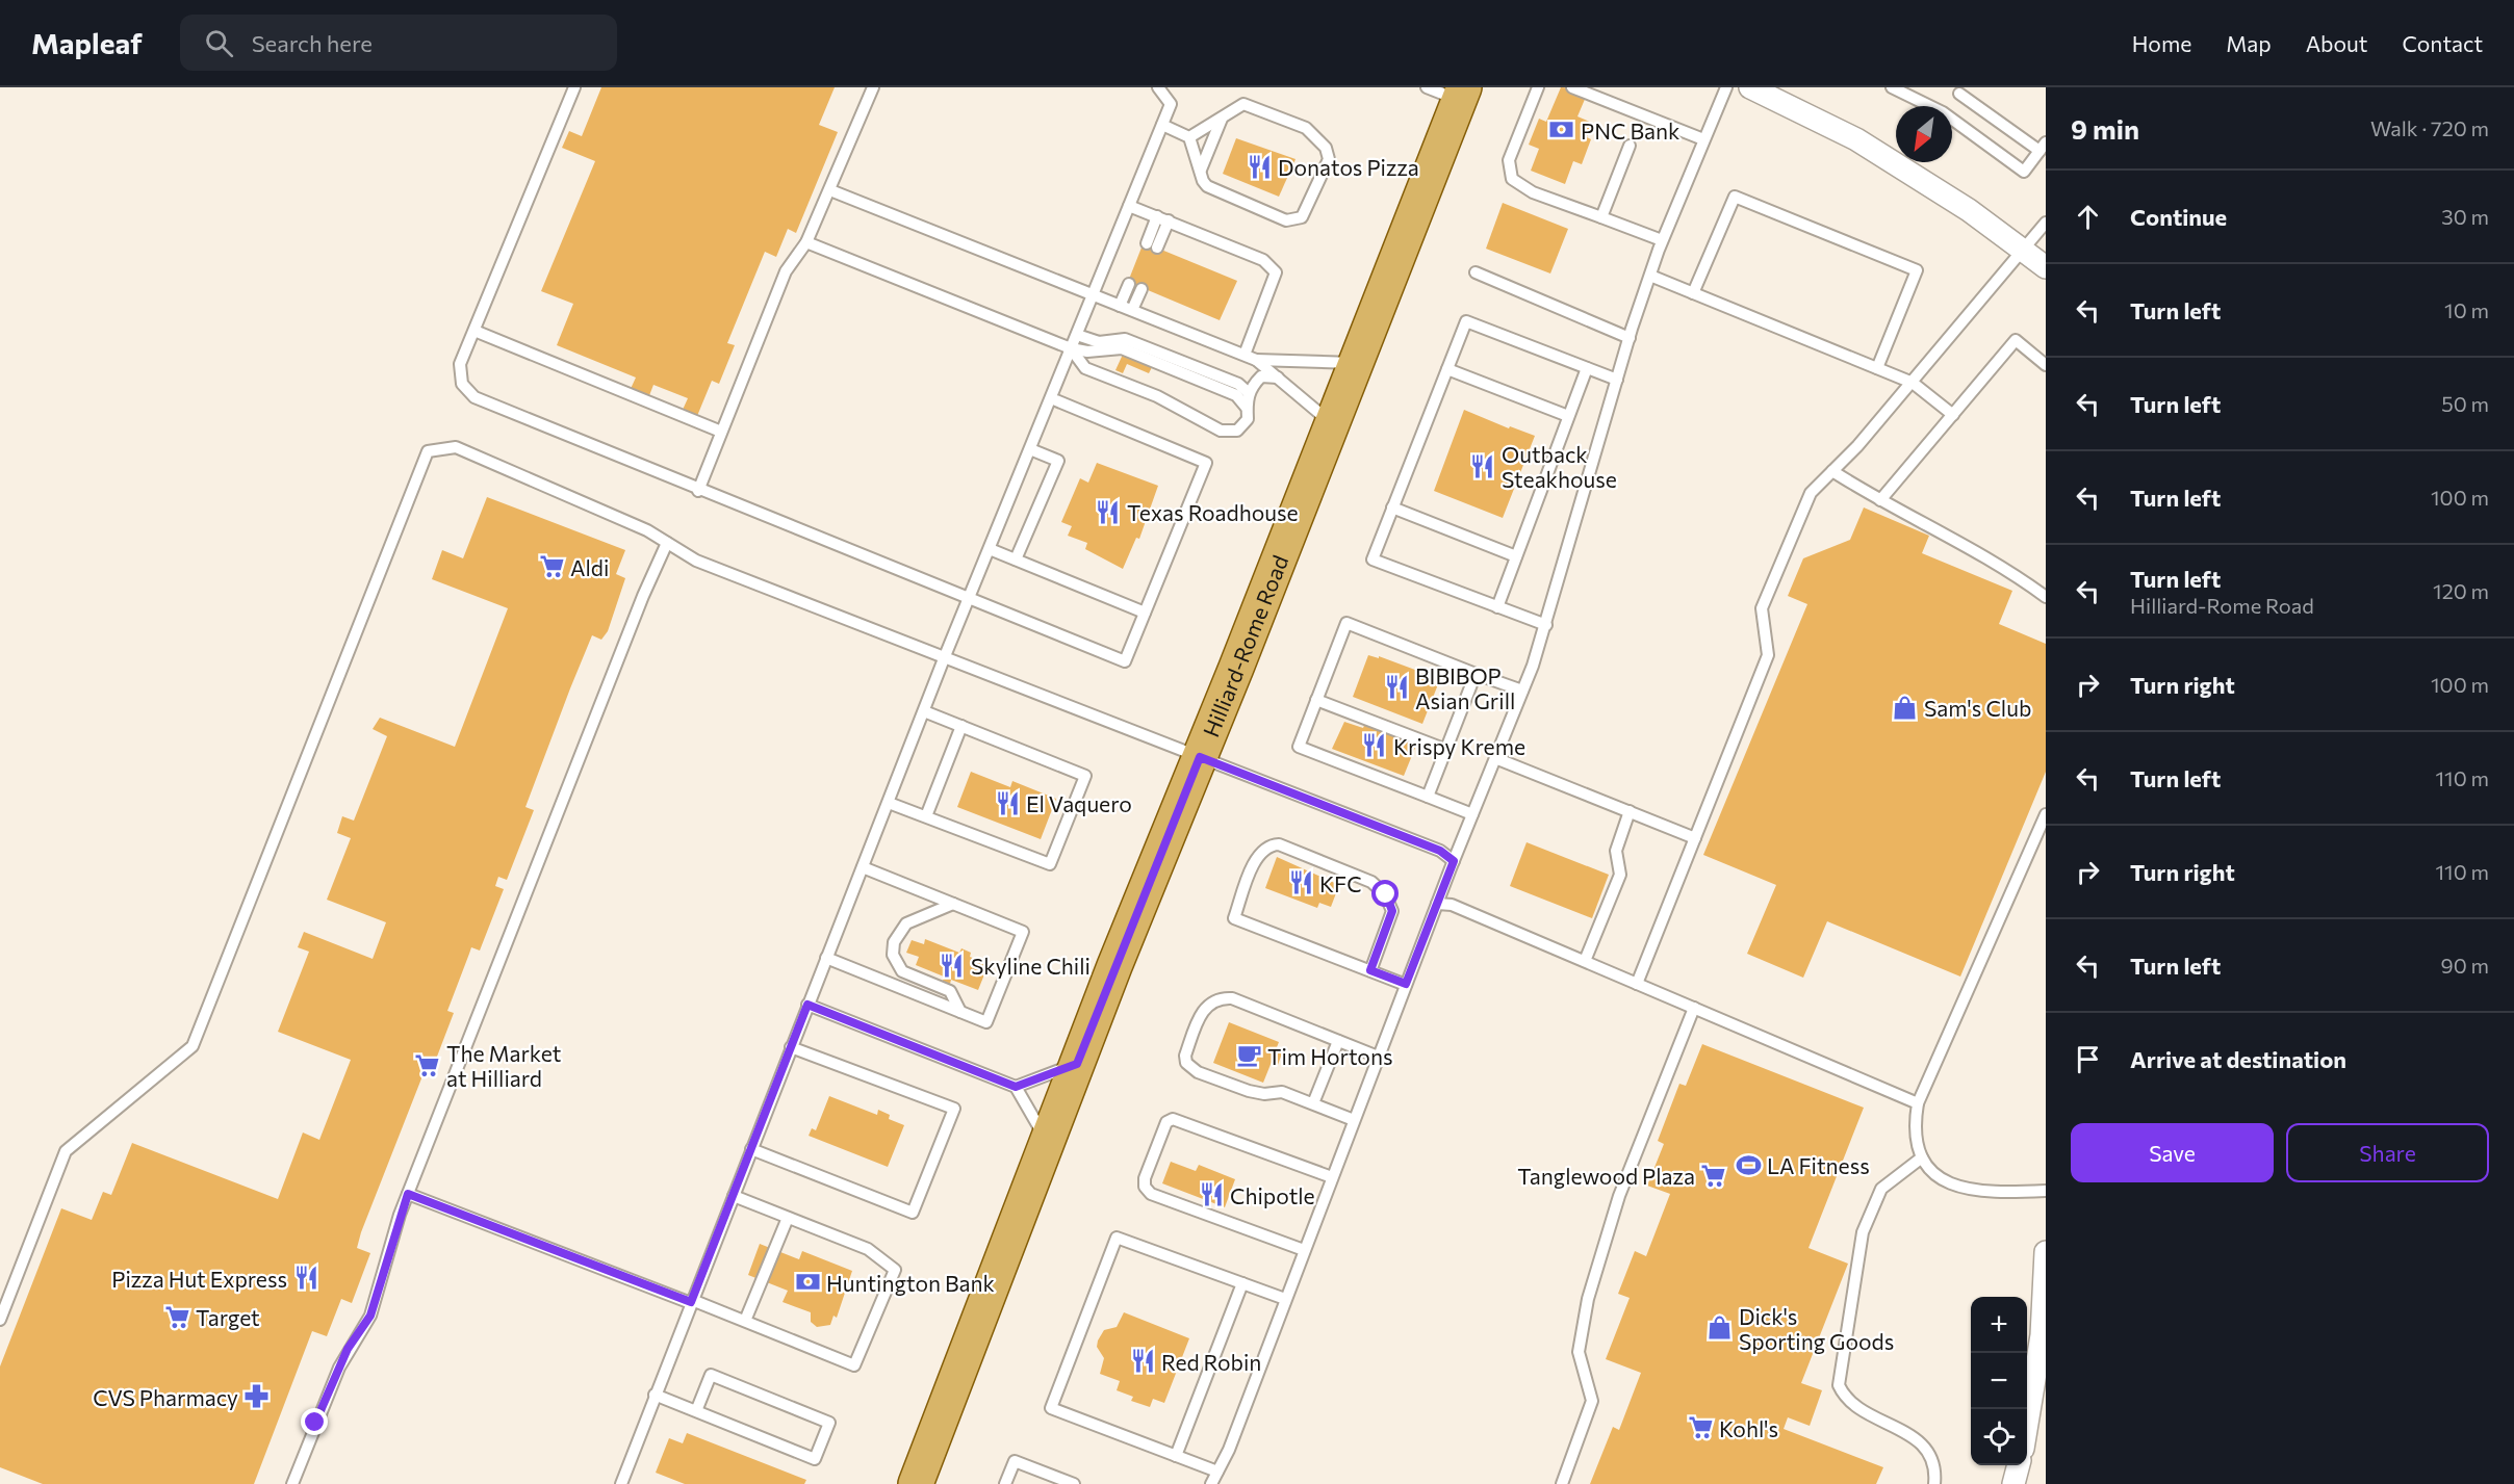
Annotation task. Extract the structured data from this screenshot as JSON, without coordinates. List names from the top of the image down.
{
  "streets": {
    "main road": ["Hilliard-Rome Road"]
  },
  "places": {
    "bank": ["PNC Bank", "Huntington Bank"],
    "restaurant": [
      "Donatos Pizza",
      "Outback Steakhouse",
      "Texas Roadhouse",
      "BIBIBOP Asian Grill",
      "Krispy Kreme",
      "El Vaquero",
      "KFC",
      "Skyline Chili",
      "Chipotle",
      "Pizza Hut Express",
      "Red Robin"
    ],
    "supermarket": [
      "Aldi",
      "The Market at Hilliard",
      "Tanglewood Plaza",
      "Target",
      "Kohl's"
    ],
    "shop": ["Sam's Club", "Dick's Sporting Goods"],
    "cafe": ["Tim Hortons"],
    "sports": ["LA Fitness"],
    "pharmacy": ["CVS Pharmacy"]
  },
  "north": "bottom left",
  "page": {
    "header": "Mapleaf",
    "search": "Search here",
    "nav": [
      "Home",
      "Map",
      "About",
      "Contact"
    ],
    "heading": ["9 min", "Walk · 720 m"],
    "list": [
      ["Continue", "30 m"],
      ["Turn left", "10 m"],
      ["Turn left", "50 m"],
      ["Turn left", "100 m"],
      ["Turn left", "Hilliard-Rome Road", "120 m"],
      ["Turn right", "100 m"],
      ["Turn left", "110 m"],
      ["Turn right", "110 m"],
      ["Turn left", "90 m"],
      "Arrive at destination"
    ],
    "buttons": ["Save", "Share"],
    "map_buttons": ["+", "−"]
  }
}
